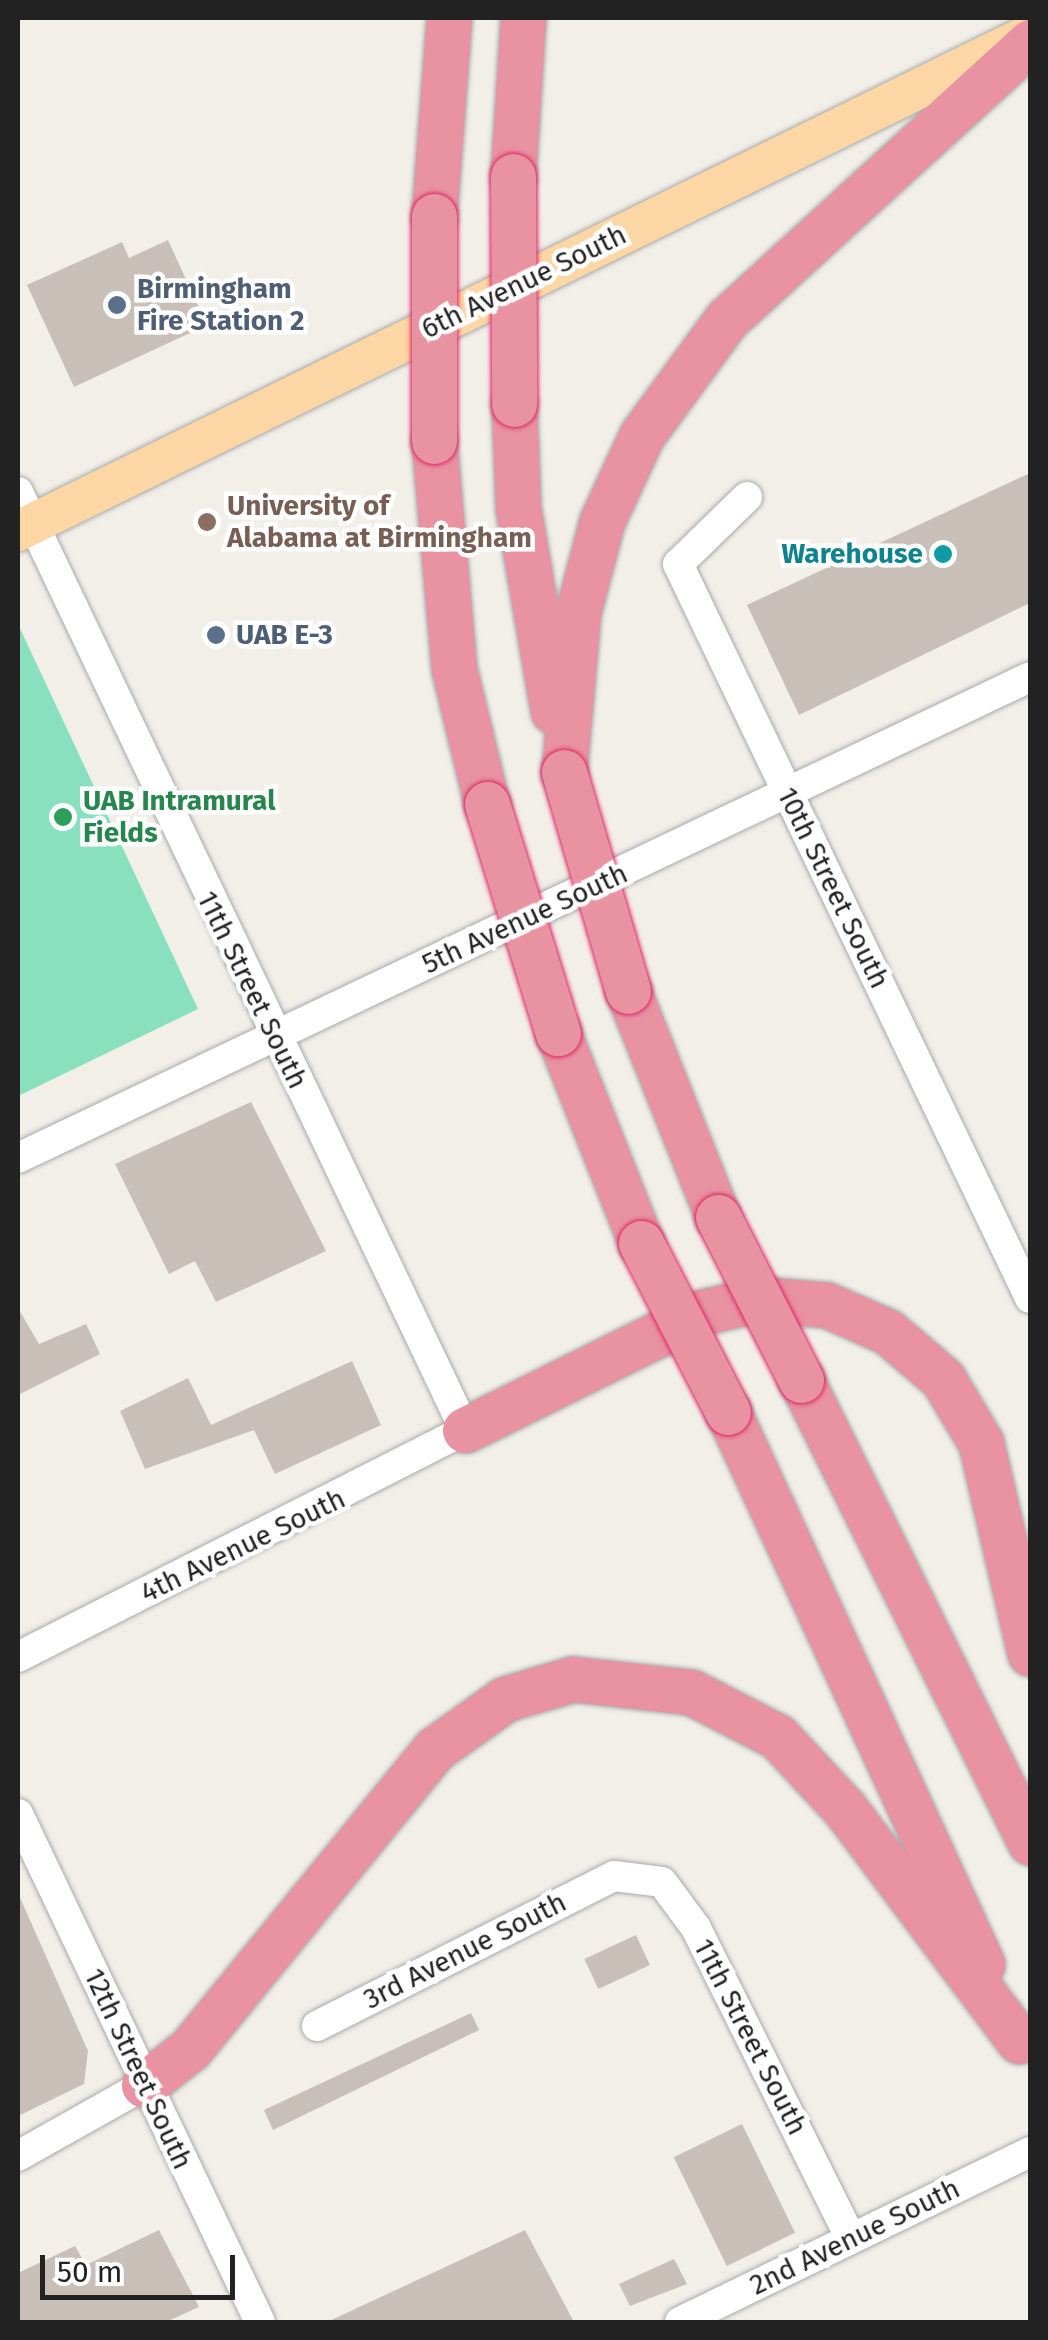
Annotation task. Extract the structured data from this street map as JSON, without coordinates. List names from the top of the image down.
{
  "streets": {
    "main road": ["6th Avenue South"],
    "street": [
      "10th Street South",
      "5th Avenue South",
      "11th Street South",
      "4th Avenue South",
      "3rd Avenue South",
      "12th Street South",
      "2nd Avenue South"
    ]
  },
  "crossings": [
    ["6th Avenue South", "11th Street South"],
    ["10th Street South", "5th Avenue South"],
    ["5th Avenue South", "11th Street South"],
    ["11th Street South", "4th Avenue South"],
    ["11th Street South", "3rd Avenue South"],
    ["11th Street South", "2nd Avenue South"]
  ],
  "places": [
    "Birmingham Fire Station 2",
    "University of Alabama at Birmingham",
    "Warehouse",
    "UAB E-3",
    "UAB Intramural Fields"
  ],
  "scale_bar": "50 m"
}
